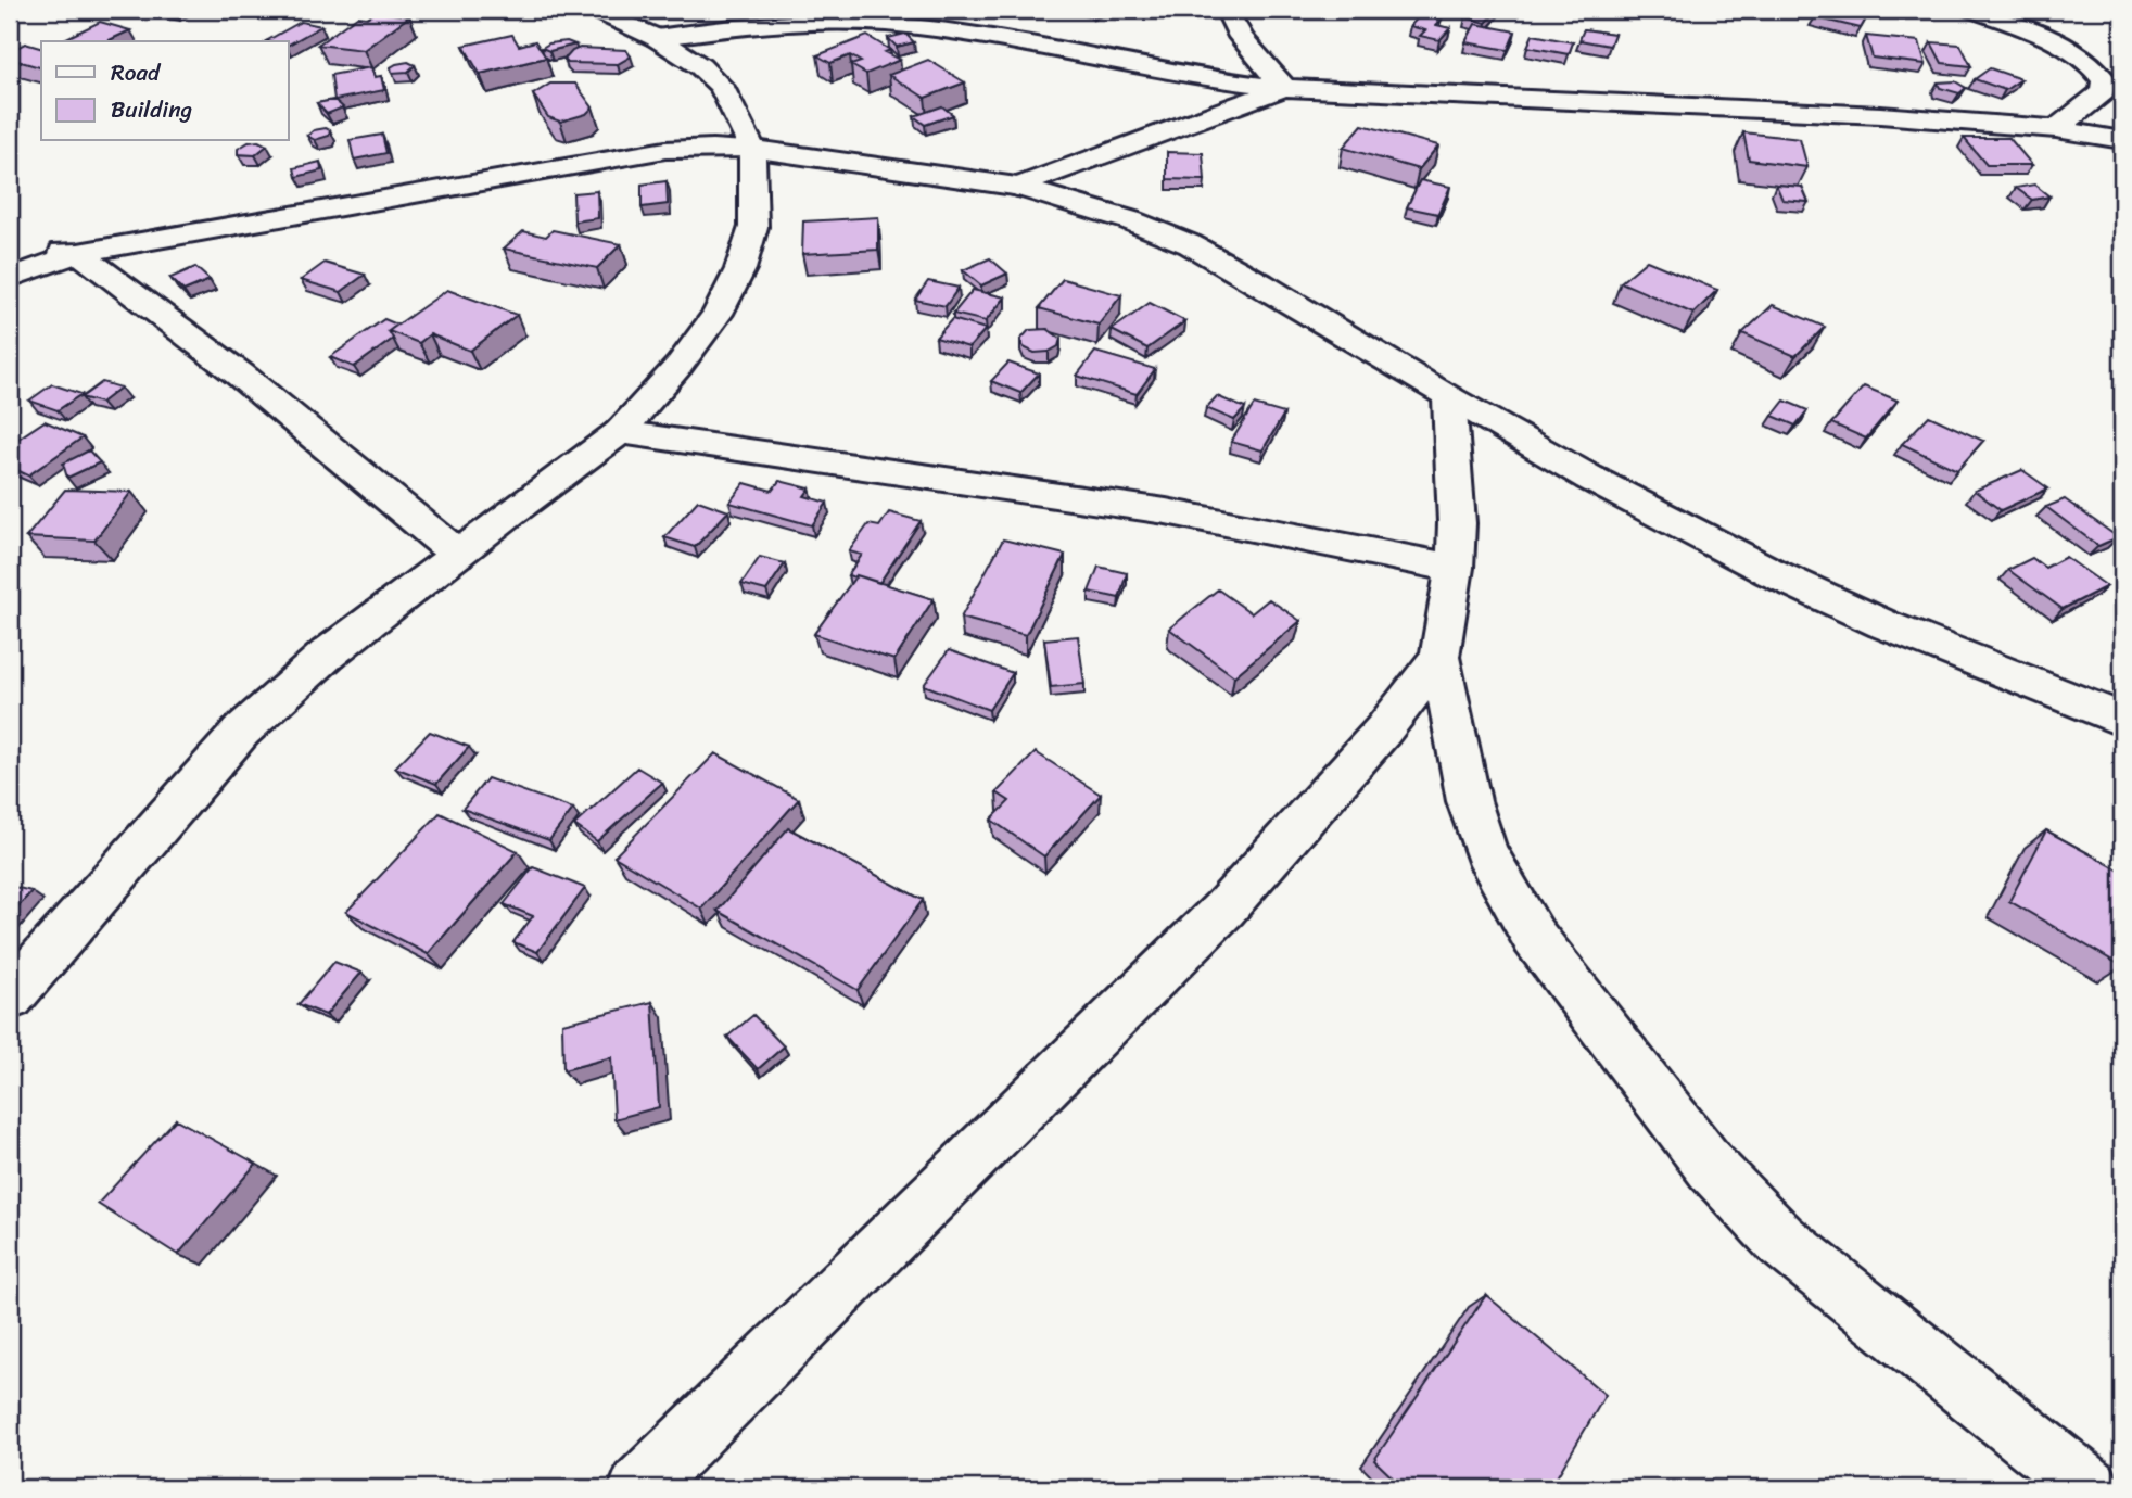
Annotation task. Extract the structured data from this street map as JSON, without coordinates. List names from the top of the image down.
{
  "legend": ["Road", "Building"]
}
